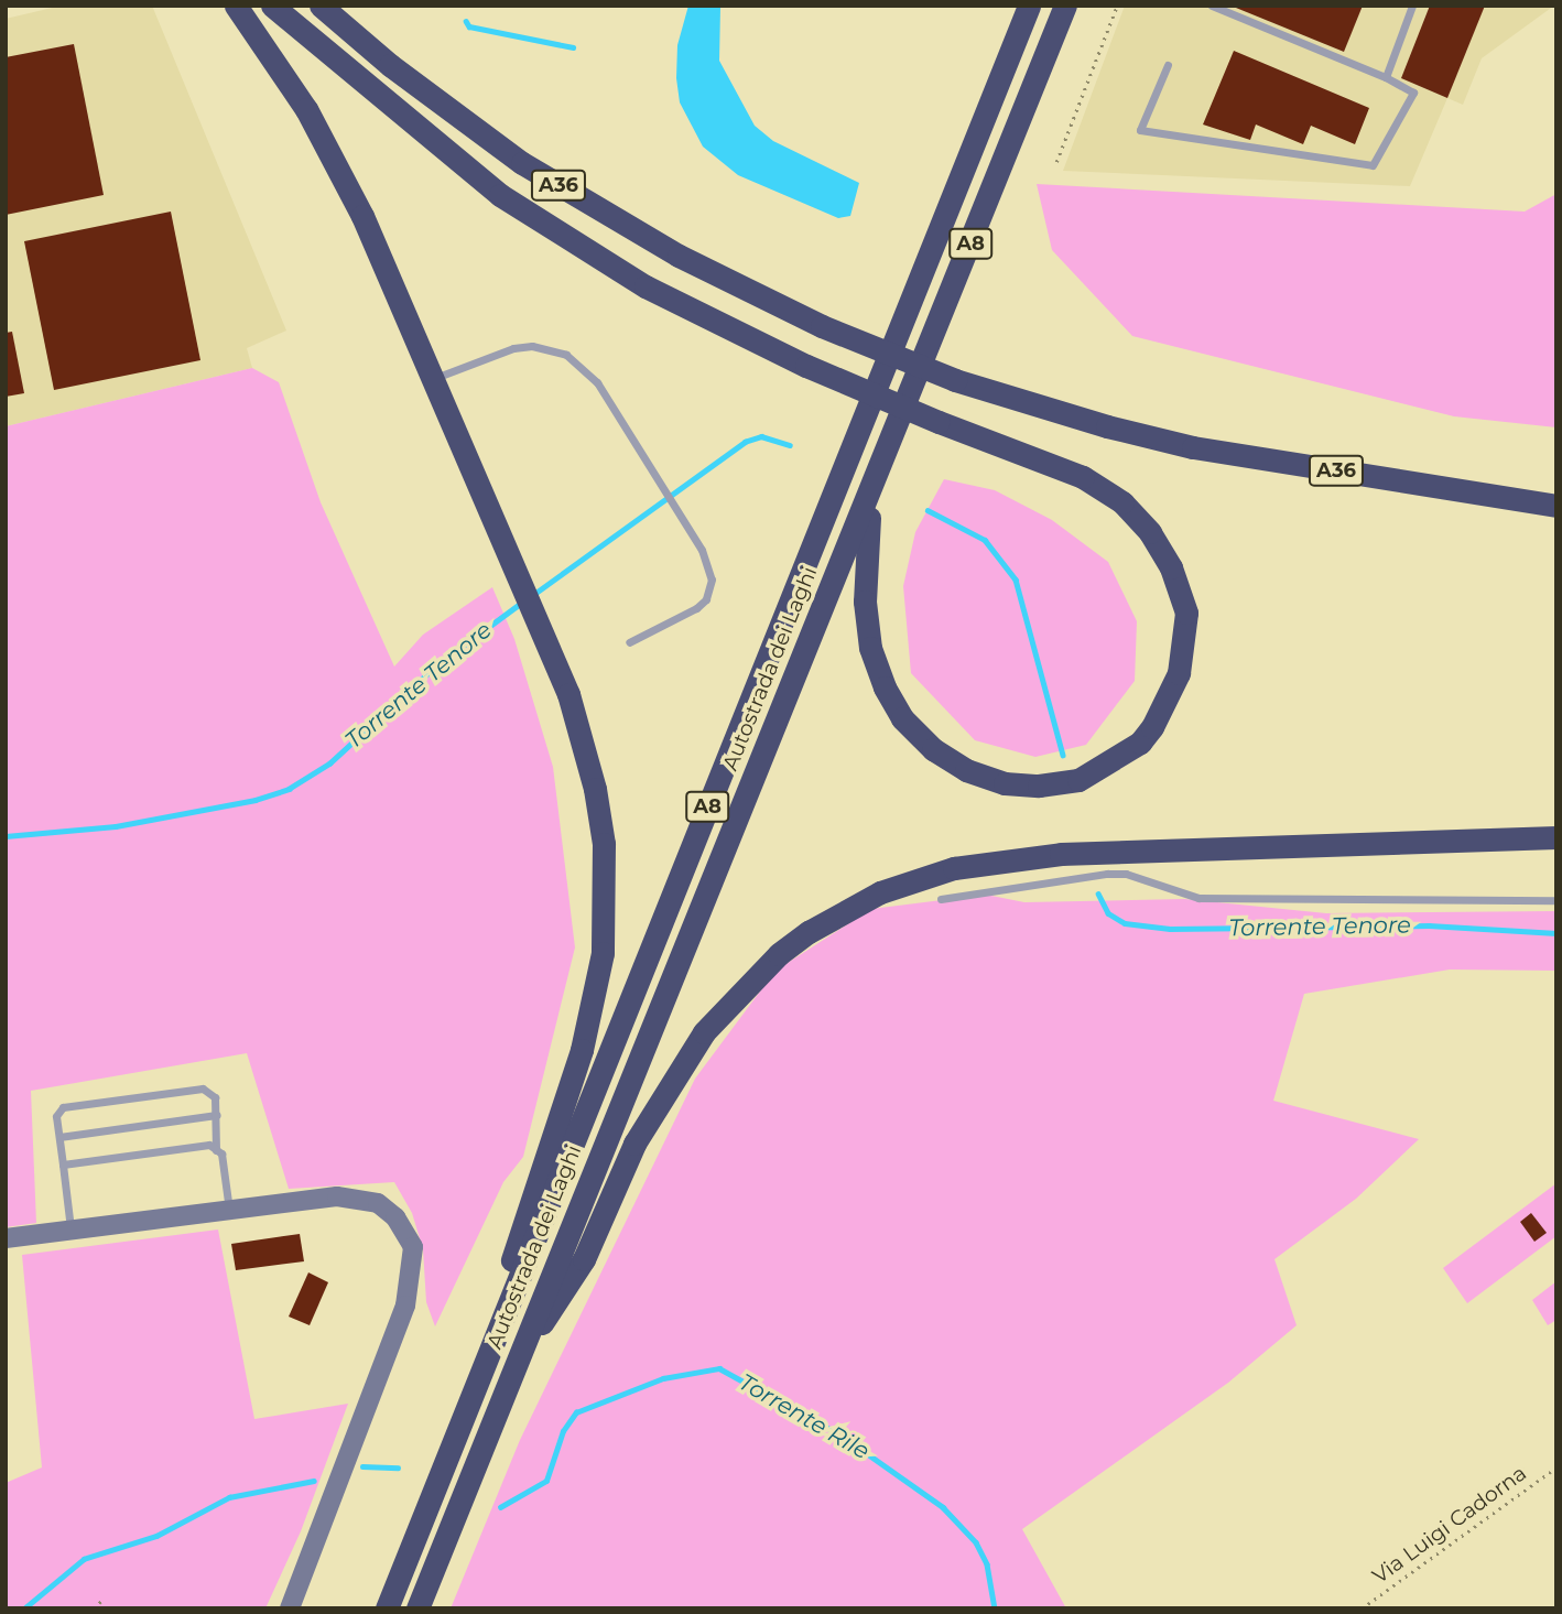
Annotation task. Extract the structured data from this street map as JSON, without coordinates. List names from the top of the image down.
{
  "streets": {
    "highway": ["A36", "A8", "Autostrada dei Laghi"],
    "path": ["Via Luigi Cadorna"]
  },
  "crossings": [
    ["A36", "Autostrada dei Laghi"]
  ],
  "water": ["Torrente Tenore", "Torrente Rile"]
}
